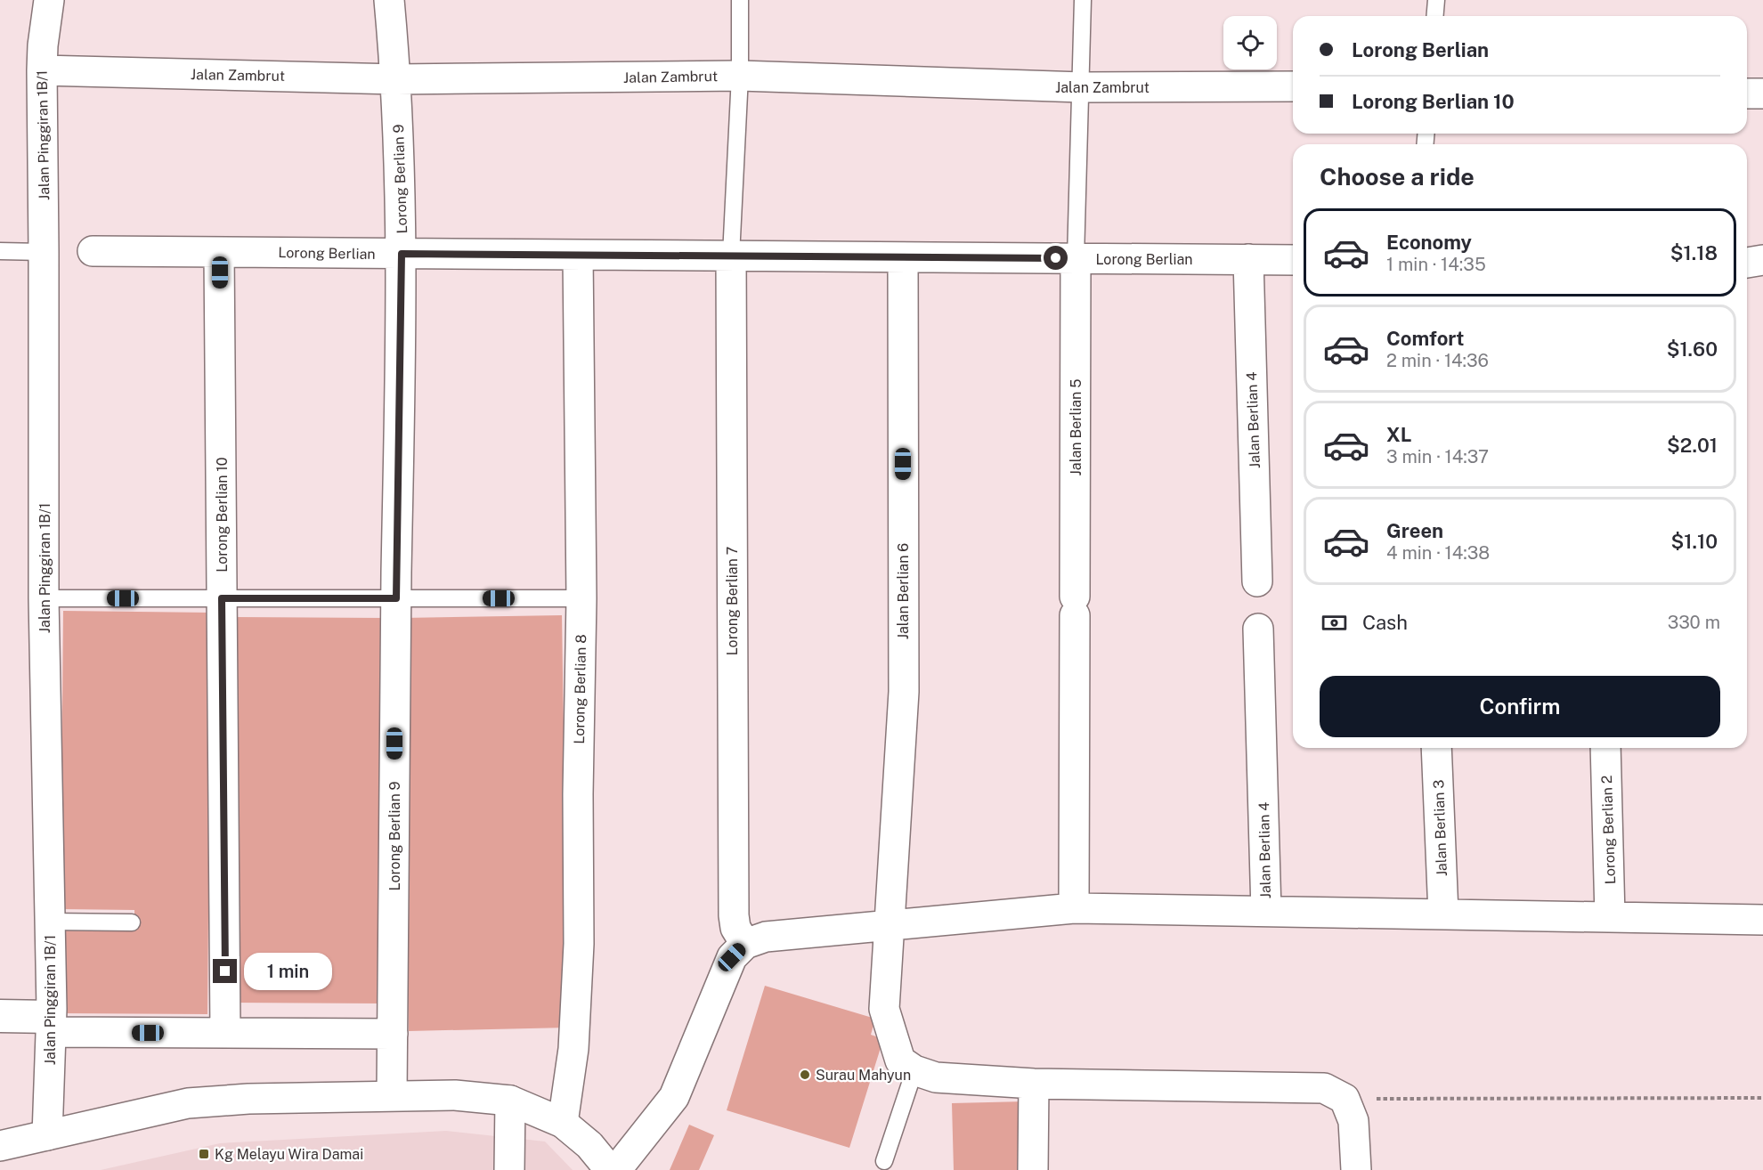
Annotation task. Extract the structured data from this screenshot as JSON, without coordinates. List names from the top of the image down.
{
  "streets": {
    "street": [
      "Jalan Zambrut",
      "Jalan Pinggiran 1B/1",
      "Lorong Berlian 9",
      "Lorong Berlian",
      "Jalan Berlian 4",
      "Jalan Berlian 5",
      "Lorong Berlian 10",
      "Jalan Berlian 6",
      "Lorong Berlian 7",
      "Lorong Berlian 8",
      "Jalan Berlian 3",
      "Lorong Berlian 2"
    ]
  },
  "crossings": [
    ["Jalan Zambrut", "Jalan Pinggiran 1B/1"],
    ["Jalan Zambrut", "Lorong Berlian 9"],
    ["Lorong Berlian 9", "Lorong Berlian"],
    ["Lorong Berlian", "Jalan Berlian 4"],
    ["Lorong Berlian", "Jalan Berlian 5"],
    ["Lorong Berlian", "Lorong Berlian 10"],
    ["Lorong Berlian", "Jalan Berlian 6"],
    ["Lorong Berlian", "Lorong Berlian 7"],
    ["Lorong Berlian", "Lorong Berlian 8"]
  ],
  "places": {
    "other": ["Surau Mahyun"],
    "transit": ["Kg Melayu Wira Damai"]
  },
  "page": {
    "banner": ["Lorong Berlian", "Lorong Berlian 10"],
    "heading": "Choose a ride",
    "list": [
      {
        "name": "Economy",
        "note": "1 min · 14:35",
        "value": "$1.18"
      },
      {
        "name": "Comfort",
        "note": "2 min · 14:36",
        "value": "$1.60"
      },
      {
        "name": "XL",
        "note": "3 min · 14:37",
        "value": "$2.01"
      },
      {
        "name": "Green",
        "note": "4 min · 14:38",
        "value": "$1.10"
      }
    ],
    "pay": ["Cash", "330 m"],
    "buttons": "Confirm",
    "bubble": "1 min"
  }
}
